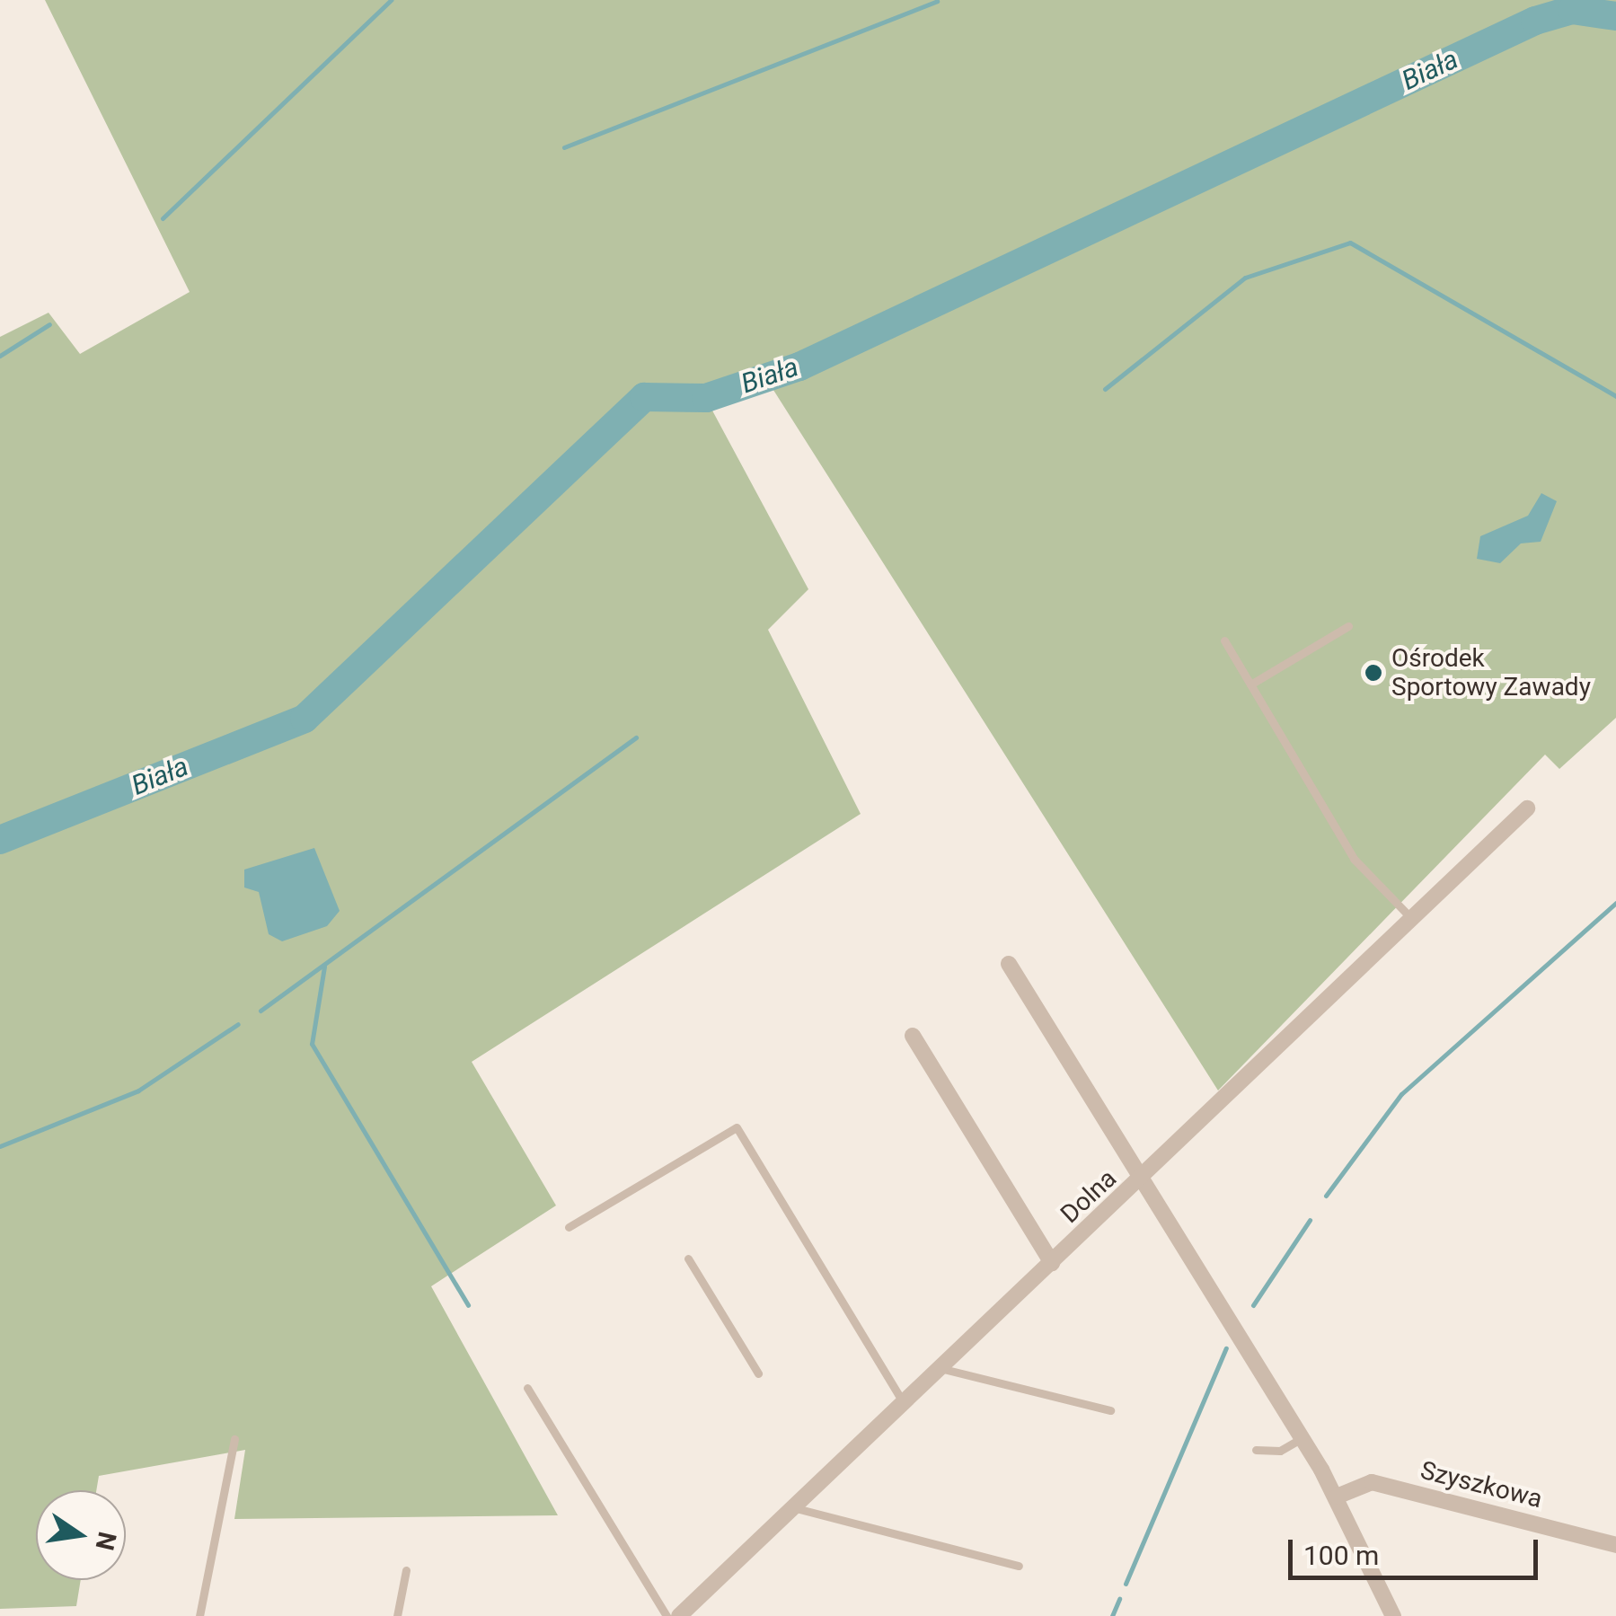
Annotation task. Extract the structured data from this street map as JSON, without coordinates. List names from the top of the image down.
{
  "streets": {
    "street": ["Dolna", "Szyszkowa"]
  },
  "water": ["Biała"],
  "places": ["Ośrodek Sportowy Zawady"],
  "scale_bar": "100 m",
  "north": "right"
}
